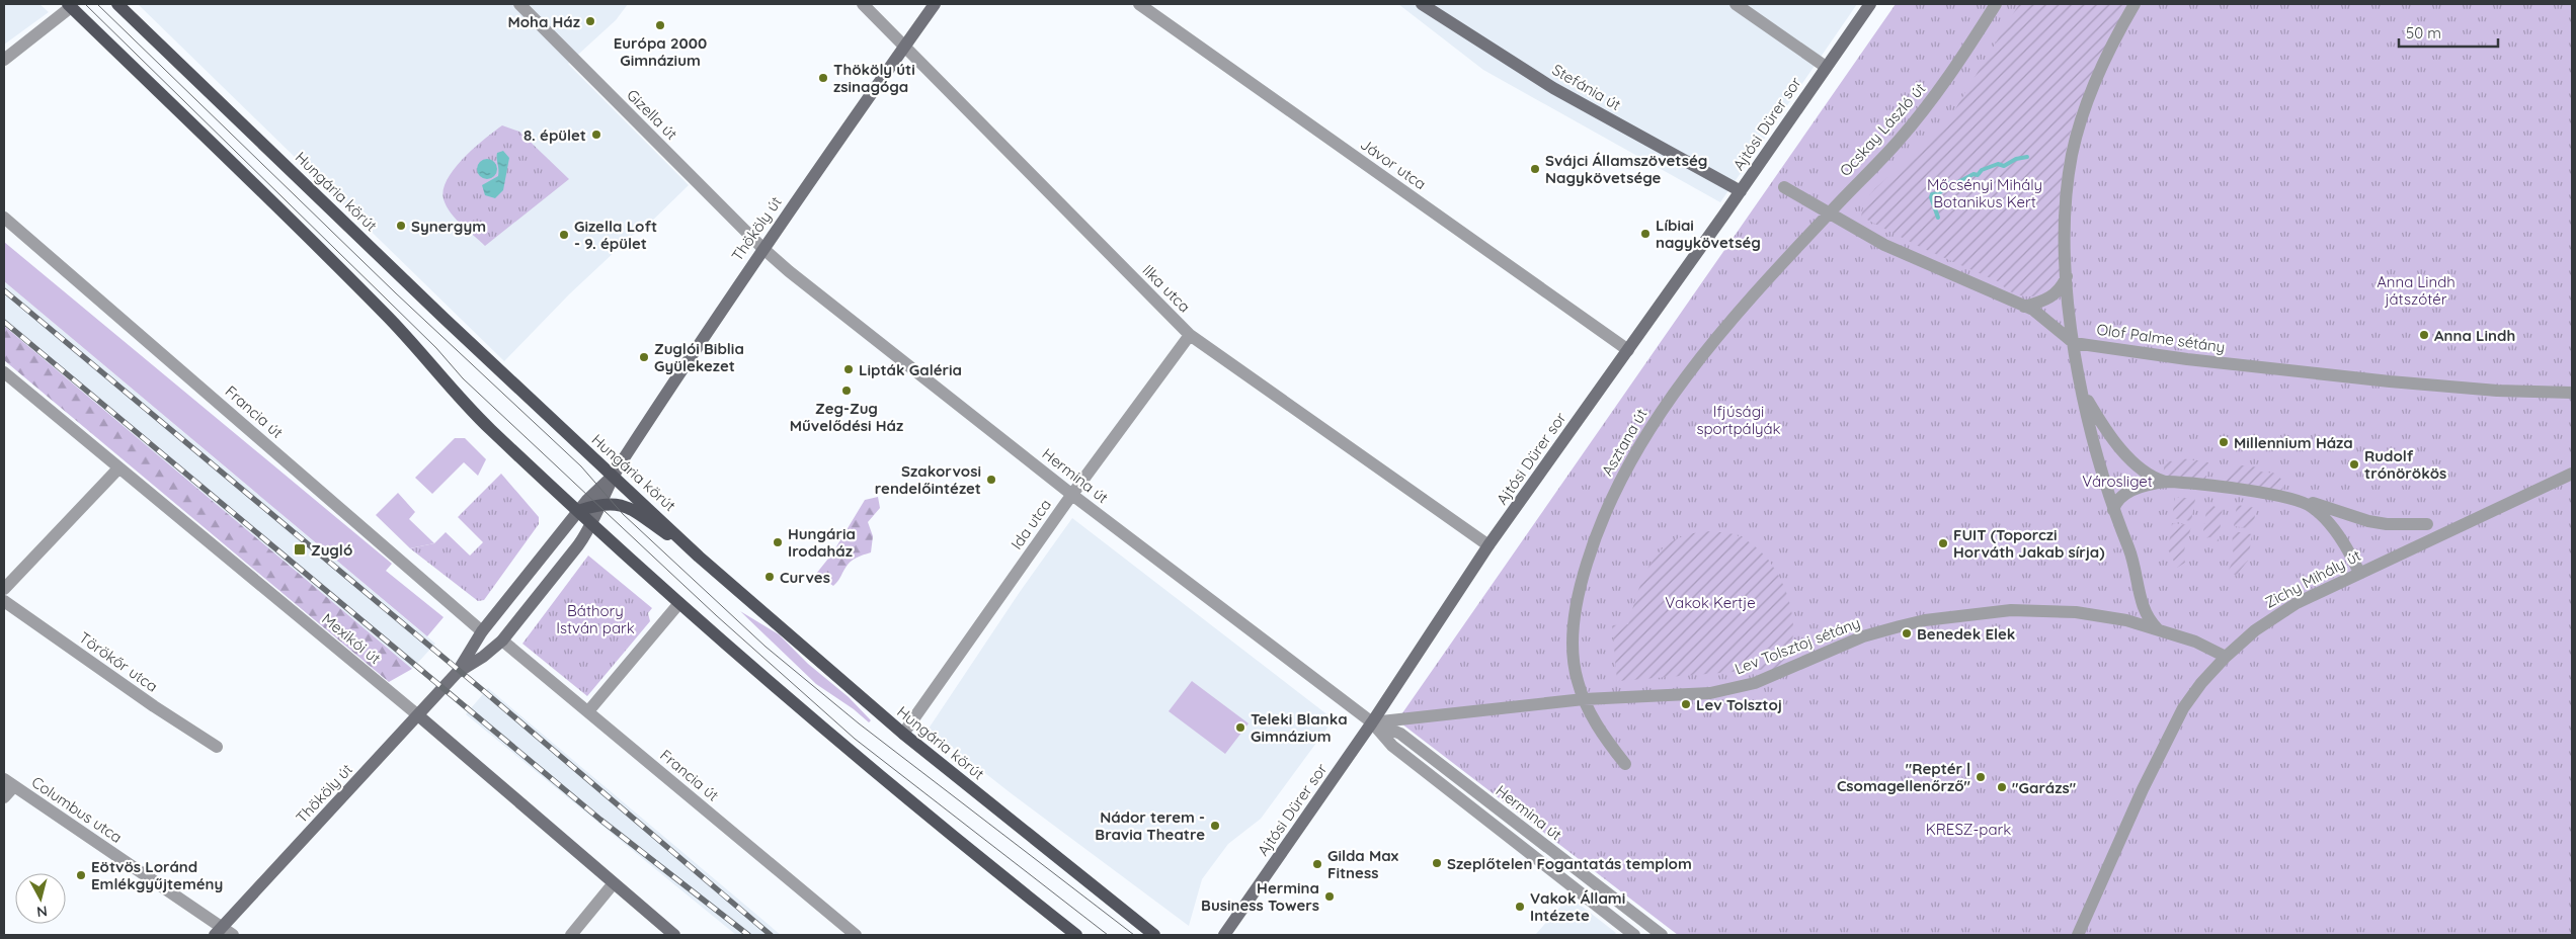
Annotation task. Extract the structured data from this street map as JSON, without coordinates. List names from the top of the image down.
{
  "streets": {
    "main road": ["Hungária körút"],
    "street": [
      "Stefánia út",
      "Gizella út",
      "Ajtósi Dürer sor",
      "Ocskay László út",
      "Jávor utca",
      "Thököly út",
      "Ilka utca",
      "Olof Palme sétány",
      "Francia út",
      "Asztana út",
      "Hermina út",
      "Ida utca",
      "Zichy Mihály út",
      "Mexikói út",
      "Lev Tolsztoj sétány",
      "Törökőr utca",
      "Columbus utca"
    ]
  },
  "crossings": [
    ["Stefánia út", "Ajtósi Dürer sor"],
    ["Gizella út", "Thököly út"],
    ["Gizella út", "Hermina út"],
    ["Ajtósi Dürer sor", "Jávor utca"],
    ["Ajtósi Dürer sor", "Ilka utca"],
    ["Ajtósi Dürer sor", "Hermina út"],
    ["Ajtósi Dürer sor", "Lev Tolsztoj sétány"],
    ["Ocskay László út", "Olof Palme sétány"],
    ["Ocskay László út", "Asztana út"],
    ["Hungária körút", "Thököly út"],
    ["Hungária körút", "Ida utca"],
    ["Thököly út", "Ilka utca"],
    ["Thököly út", "Francia út"],
    ["Thököly út", "Hermina út"],
    ["Thököly út", "Mexikói út"],
    ["Thököly út", "Columbus utca"],
    ["Ilka utca", "Ida utca"],
    ["Asztana út", "Lev Tolsztoj sétány"],
    ["Hermina út", "Ida utca"],
    ["Hermina út", "Lev Tolsztoj sétány"],
    ["Zichy Mihály út", "Lev Tolsztoj sétány"]
  ],
  "parks": [
    "Mőcsényi Mihály Botanikus Kert",
    "Anna Lindh játszótér",
    "Ifjúsági sportpályák",
    "Városliget",
    "Vakok Kertje",
    "Báthory István park",
    "KRESZ-park"
  ],
  "places": {
    "other": [
      "Moha Ház",
      "Európa 2000 Gimnázium",
      "Thököly úti zsinagóga",
      "8. épület",
      "Svájci Államszövetség Nagykövetsége",
      "Synergym",
      "Líbiai nagykövetség",
      "Gizella Loft - 9. épület",
      "Anna Lindh",
      "Zuglói Biblia Gyülekezet",
      "Lipták Galéria",
      "Zeg-Zug Művelődési Ház",
      "Millennium Háza",
      "Rudolf trónörökös",
      "Szakorvosi rendelőintézet",
      "Hungária Irodaház",
      "FUIT (Toporczi Horváth Jakab sírja)",
      "Curves",
      "Benedek Elek",
      "Lev Tolsztoj",
      "Teleki Blanka Gimnázium",
      "\"Reptér | Csomagellenőrző\"",
      "\"Garázs\"",
      "Nádor terem - Bravia Theatre",
      "Szeplőtelen Fogantatás templom",
      "Gilda Max Fitness",
      "Eötvös Loránd Emlékgyűjtemény",
      "Hermina Business Towers",
      "Vakok Állami Intézete"
    ],
    "transit": ["Zugló"]
  },
  "scale_bar": "50 m",
  "north": "bottom"
}
